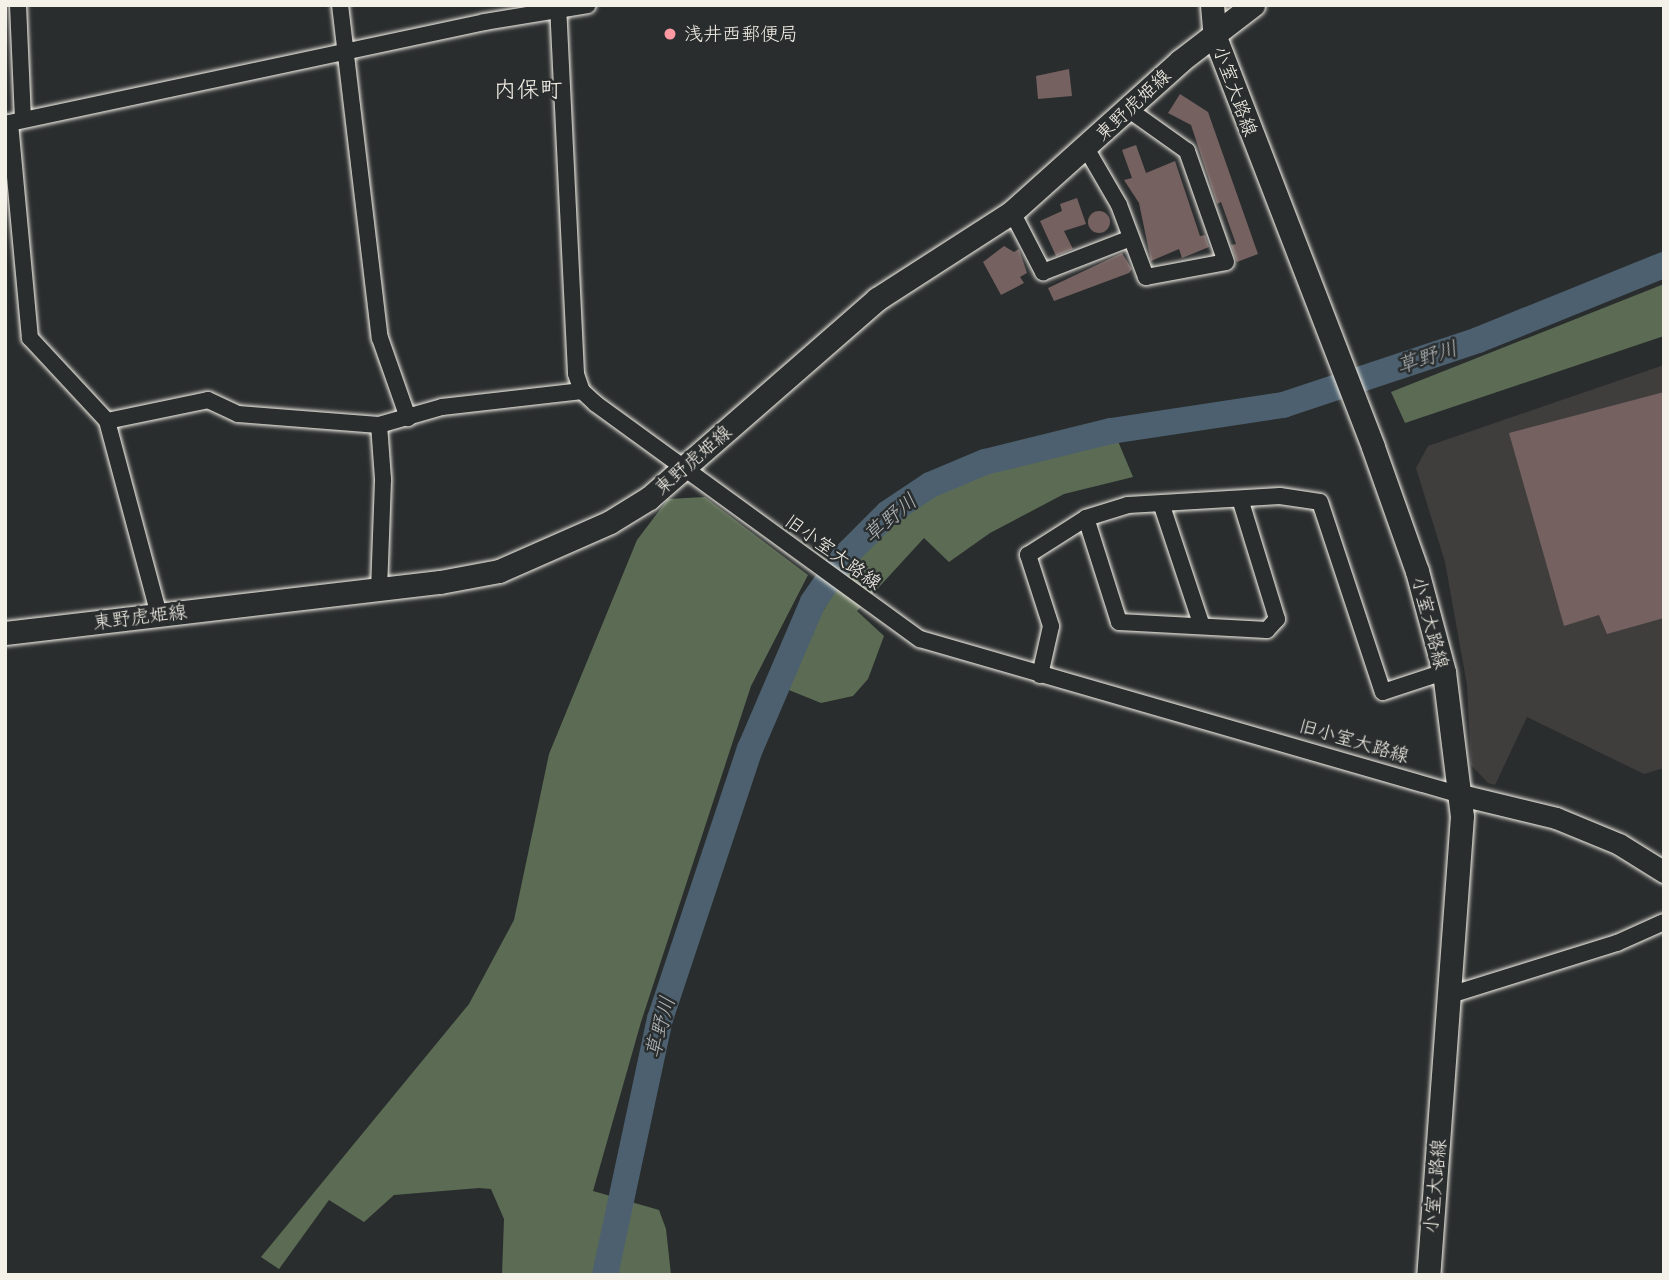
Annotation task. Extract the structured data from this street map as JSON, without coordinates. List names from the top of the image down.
{
  "streets": {
    "main road": ["小室大路線", "東野虎姫線"],
    "street": ["旧小室大路線"]
  },
  "crossings": [
    ["小室大路線", "東野虎姫線"],
    ["小室大路線", "旧小室大路線"],
    ["東野虎姫線", "旧小室大路線"]
  ],
  "districts": ["内保町"],
  "water": ["草野川"],
  "places": ["浅井西郵便局"]
}
